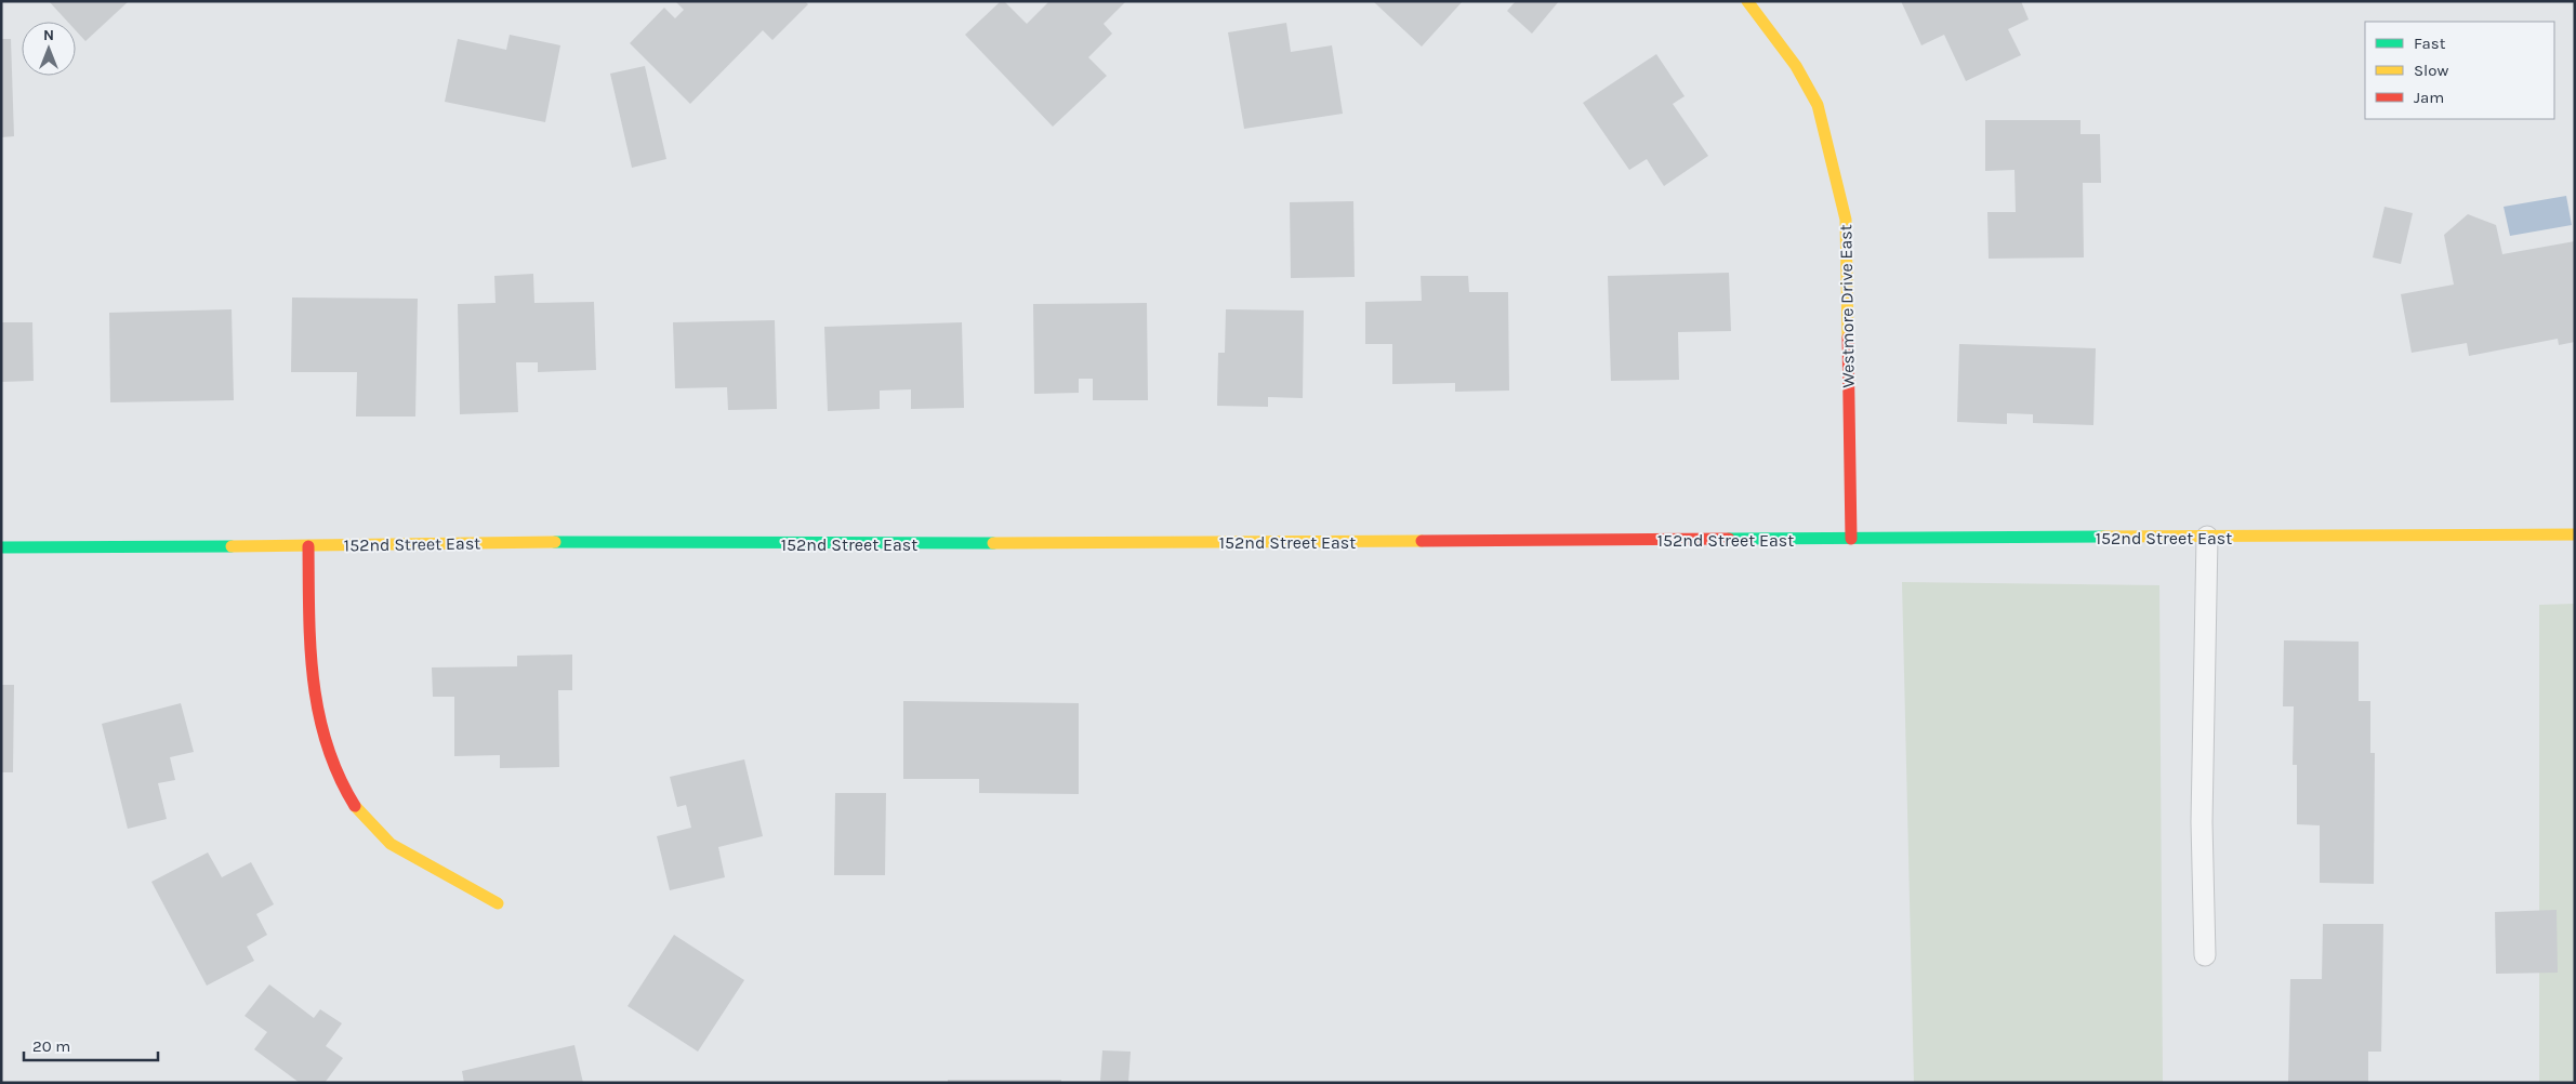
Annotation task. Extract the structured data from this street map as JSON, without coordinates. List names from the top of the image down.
{
  "streets": {
    "main road": ["Westmore Drive East", "152nd Street East"]
  },
  "crossings": [
    ["Westmore Drive East", "152nd Street East"]
  ],
  "legend": ["Fast", "Slow", "Jam"],
  "scale_bar": "20 m",
  "north": "top"
}
